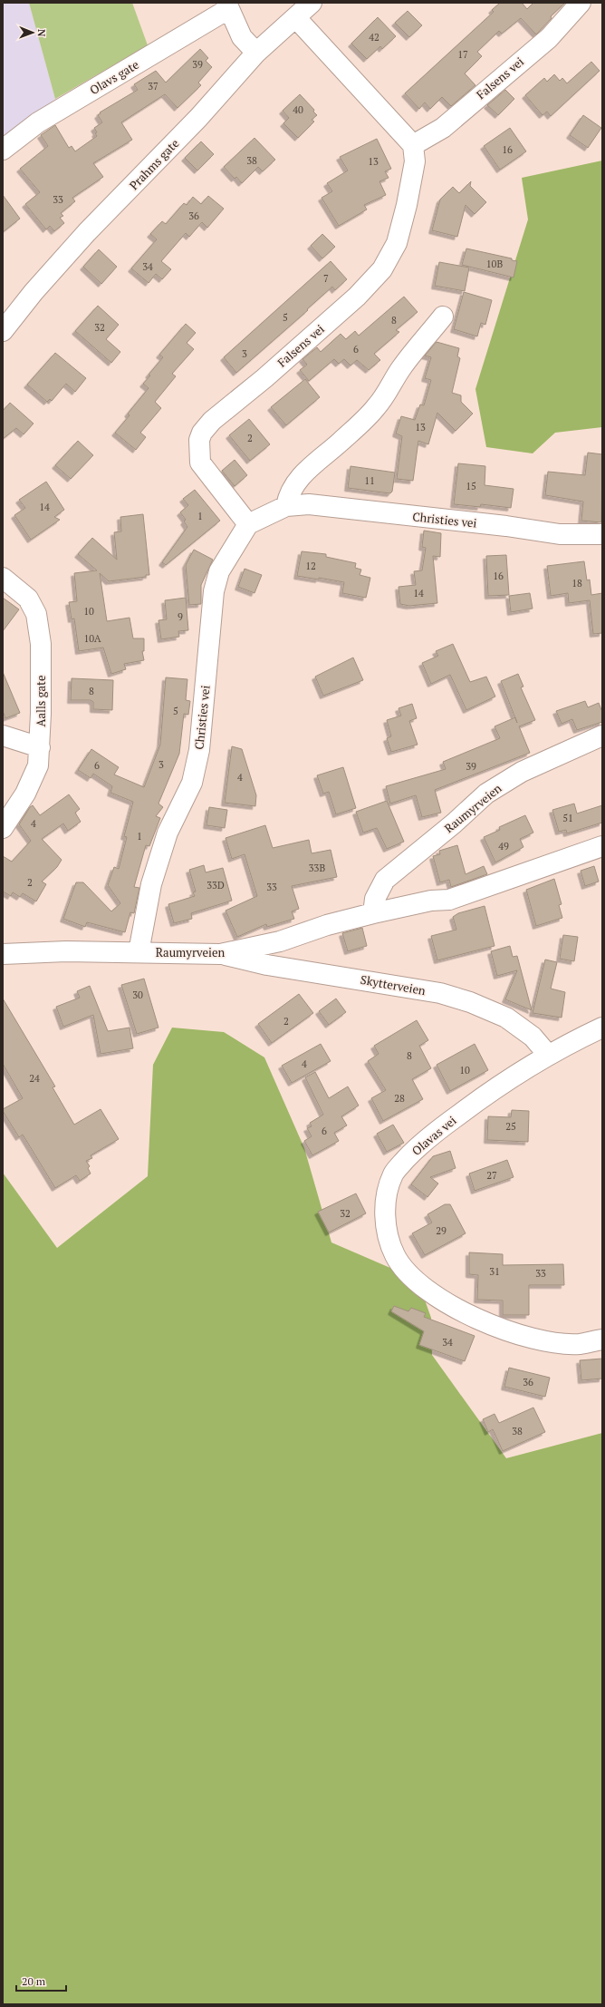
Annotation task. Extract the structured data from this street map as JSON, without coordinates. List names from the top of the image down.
{
  "streets": {
    "street": [
      "Olavs gate",
      "Falsens vei",
      "Prahms gate",
      "Christies vei",
      "Aalls gate",
      "Raumyrveien",
      "Skytterveien",
      "Olavas vei"
    ]
  },
  "crossings": [
    ["Falsens vei", "Christies vei"],
    ["Christies vei", "Raumyrveien"],
    ["Raumyrveien", "Skytterveien"],
    ["Skytterveien", "Olavas vei"]
  ],
  "house_numbers": [
    "42",
    "17",
    "39",
    "37",
    "40",
    "16",
    "38",
    "13",
    "33",
    "36",
    "10B",
    "34",
    "7",
    "5",
    "8",
    "32",
    "6",
    "3",
    "13",
    "2",
    "11",
    "15",
    "14",
    "1",
    "12",
    "16",
    "18",
    "14",
    "10",
    "9",
    "10A",
    "8",
    "5",
    "3",
    "6",
    "39",
    "4",
    "51",
    "4",
    "1",
    "49",
    "33B",
    "2",
    "33D",
    "33",
    "30",
    "2",
    "8",
    "4",
    "10",
    "24",
    "28",
    "25",
    "6",
    "27",
    "32",
    "29",
    "31",
    "33",
    "34",
    "36",
    "38"
  ],
  "scale_bar": "20 m",
  "north": "right"
}
